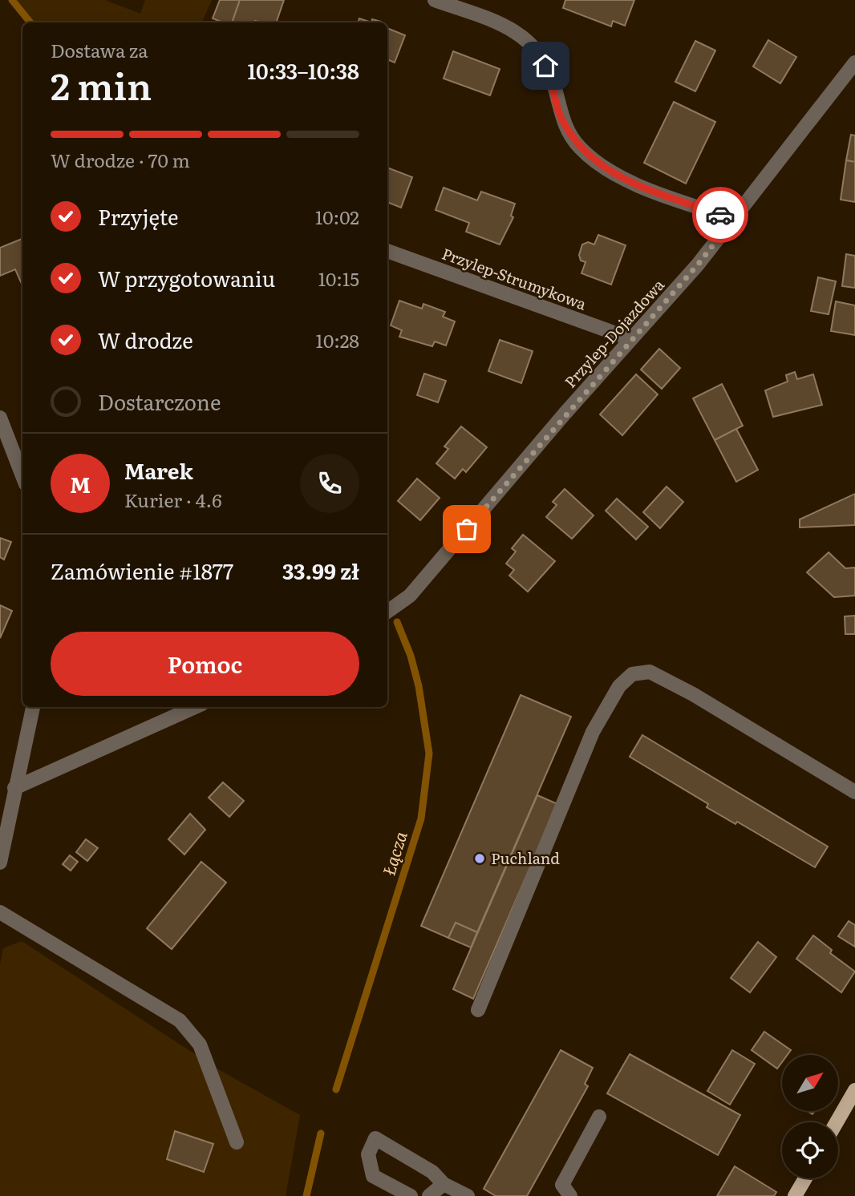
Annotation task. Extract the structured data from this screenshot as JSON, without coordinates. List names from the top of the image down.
{
  "streets": {
    "street": ["Przylep-Strumykowa", "Przylep-Dojazdowa"]
  },
  "crossings": [
    ["Przylep-Strumykowa", "Przylep-Dojazdowa"]
  ],
  "water": ["Łącza"],
  "places": ["Puchland"],
  "north": "top right",
  "page": {
    "heading": ["2 min", "Dostawa za", "10:33–10:38"],
    "panel": [
      "Marek",
      "Kurier · 4.6",
      "Zamówienie #1877",
      "33.99 zł"
    ],
    "bar": "W drodze · 70 m",
    "list": [
      ["Przyjęte", "10:02"],
      ["W przygotowaniu", "10:15"],
      ["W drodze", "10:28"],
      "Dostarczone"
    ],
    "round": "M",
    "buttons": "Pomoc"
  }
}
